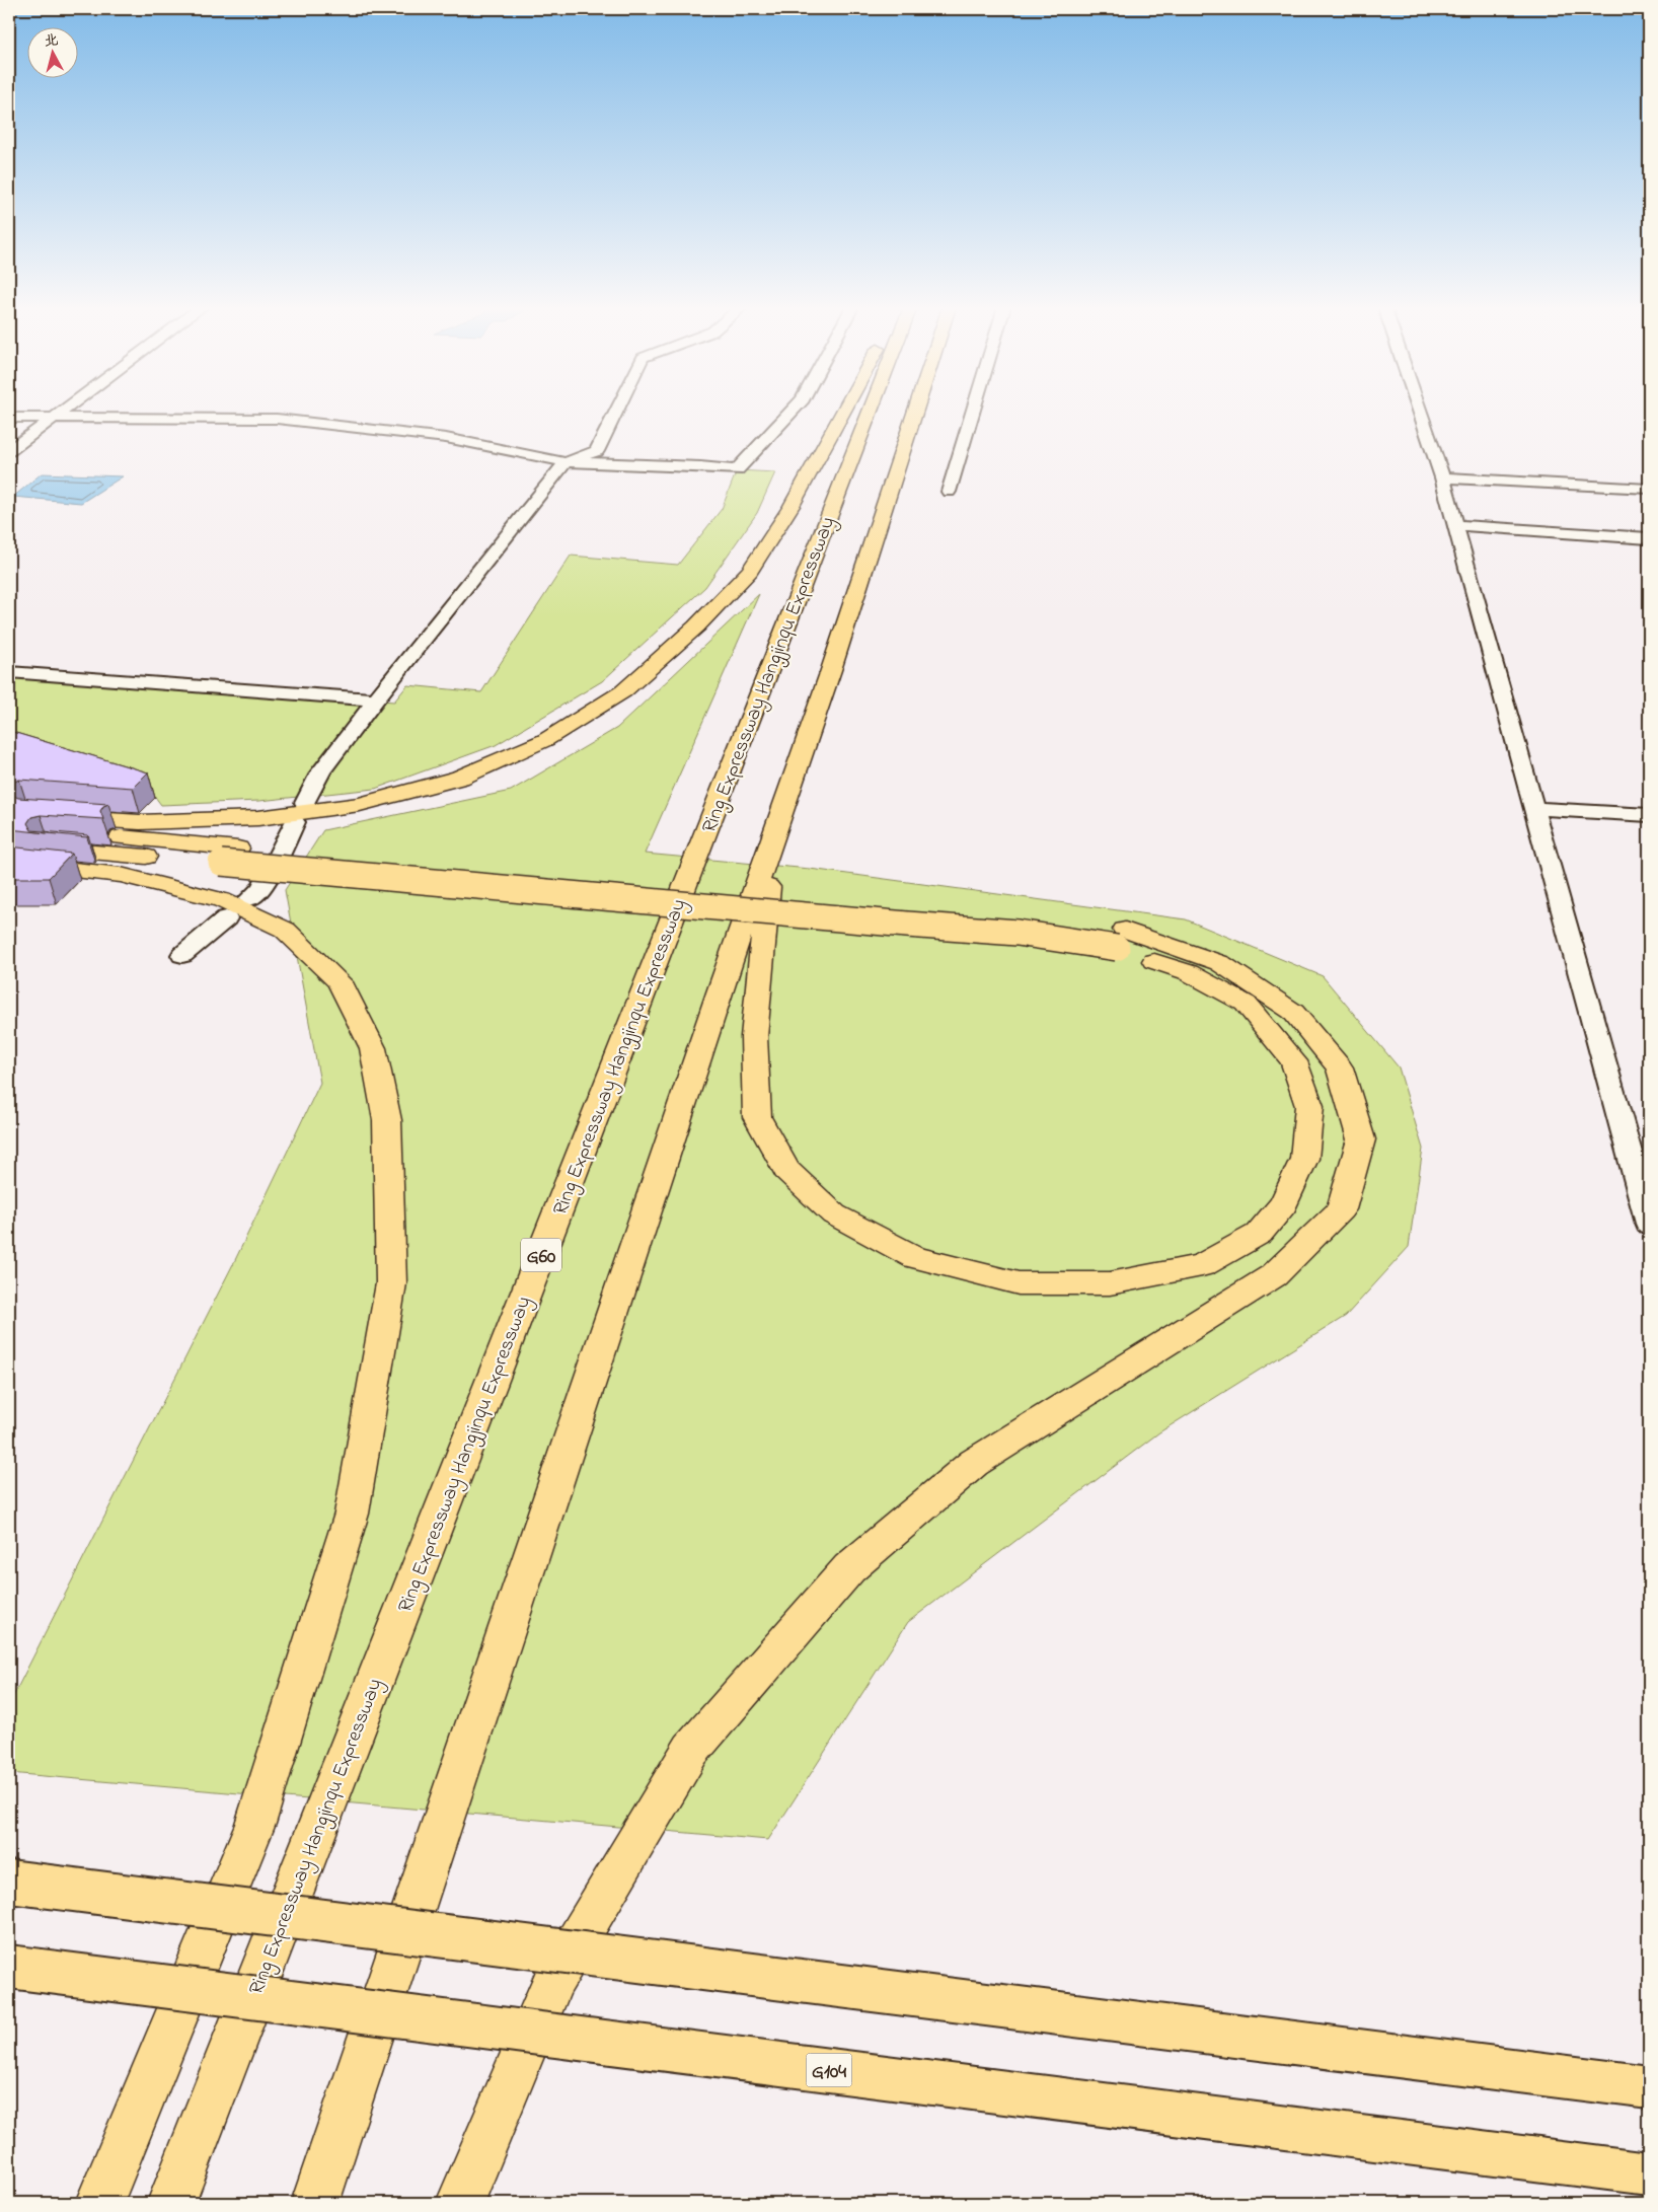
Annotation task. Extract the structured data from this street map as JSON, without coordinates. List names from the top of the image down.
{
  "streets": {
    "highway": ["Ring Expressway Hangjinqu Expressway", "G60", "G104"]
  },
  "north": "top"
}
